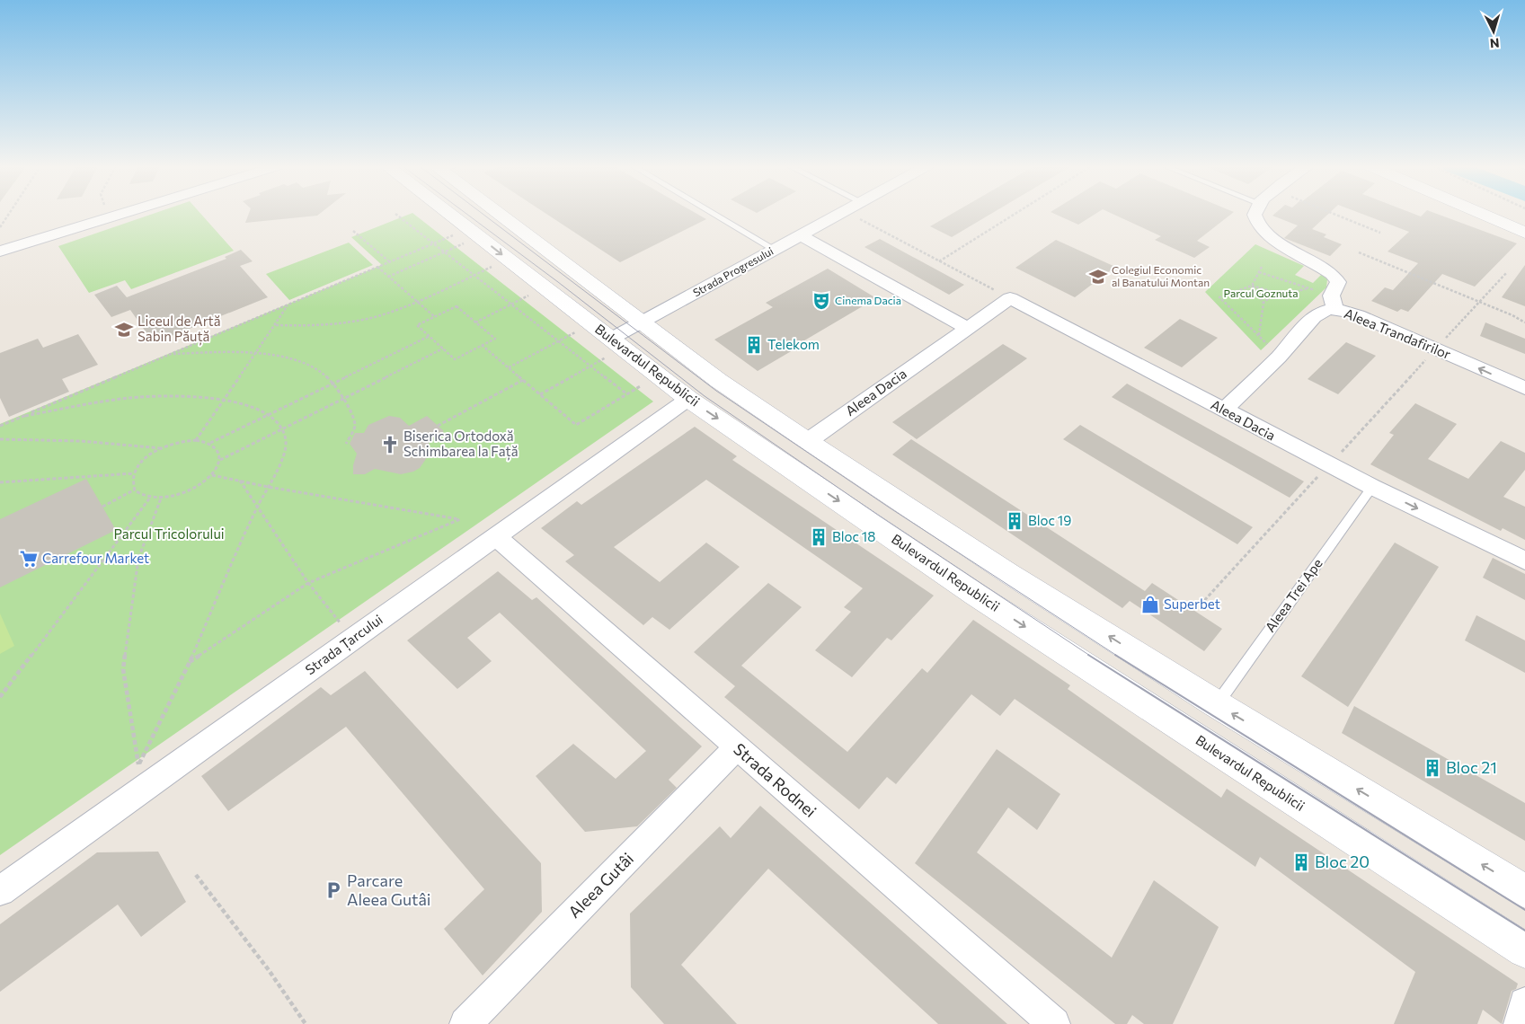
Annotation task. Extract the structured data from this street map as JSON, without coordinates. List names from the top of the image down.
{
  "streets": {
    "main road": ["Bulevardul Republicii"],
    "street": [
      "Strada Progresului",
      "Aleea Trandafirilor",
      "Aleea Dacia",
      "Strada Țarcului",
      "Strada Rodnei",
      "Aleea Gutâi"
    ],
    "lane": ["Aleea Trei Ape"]
  },
  "crossings": [
    ["Strada Progresului", "Bulevardul Republicii"],
    ["Aleea Trandafirilor", "Aleea Dacia"],
    ["Bulevardul Republicii", "Strada Țarcului"],
    ["Aleea Dacia", "Aleea Trei Ape"],
    ["Strada Țarcului", "Strada Rodnei"],
    ["Strada Rodnei", "Aleea Gutâi"]
  ],
  "parks": ["Parcul Goznuta", "Parcul Tricolorului"],
  "places": {
    "school or university": ["Colegiul Economic al Banatului Montan", "Liceul de Artă Sabin Păuță"],
    "theatre": ["Cinema Dacia"],
    "building": [
      "Telekom",
      "Bloc 19",
      "Bloc 18",
      "Bloc 21",
      "Bloc 20"
    ],
    "church": ["Biserica Ortodoxă Schimbarea la Față"],
    "supermarket": ["Carrefour Market"],
    "shop": ["Superbet"],
    "parking": ["Parcare Aleea Gutâi"]
  },
  "north": "bottom"
}
